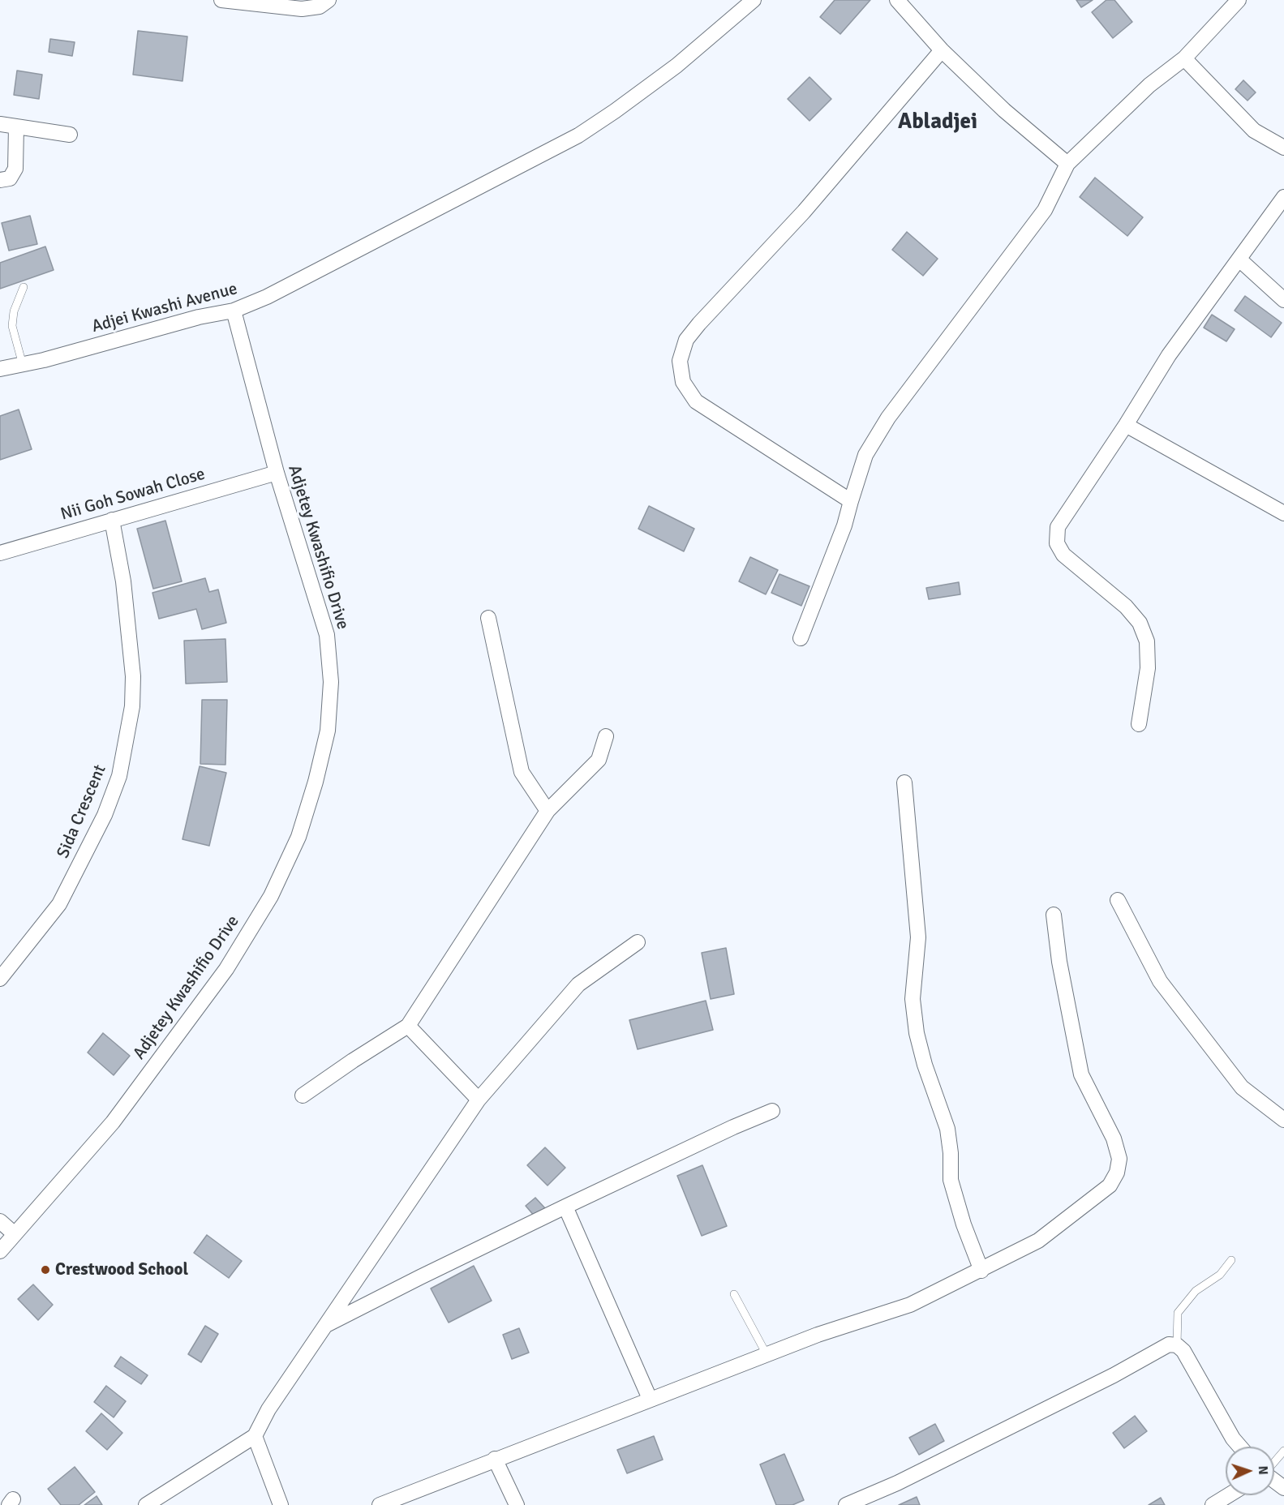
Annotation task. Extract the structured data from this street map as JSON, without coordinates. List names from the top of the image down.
{
  "streets": {
    "street": [
      "Adjei Kwashi Avenue",
      "Nii Goh Sowah Close",
      "Adjetey Kwashifio Drive",
      "Sida Crescent"
    ]
  },
  "crossings": [
    ["Adjei Kwashi Avenue", "Adjetey Kwashifio Drive"],
    ["Nii Goh Sowah Close", "Adjetey Kwashifio Drive"],
    ["Nii Goh Sowah Close", "Sida Crescent"]
  ],
  "districts": ["Abladjei"],
  "places": ["Crestwood School"],
  "north": "right"
}
